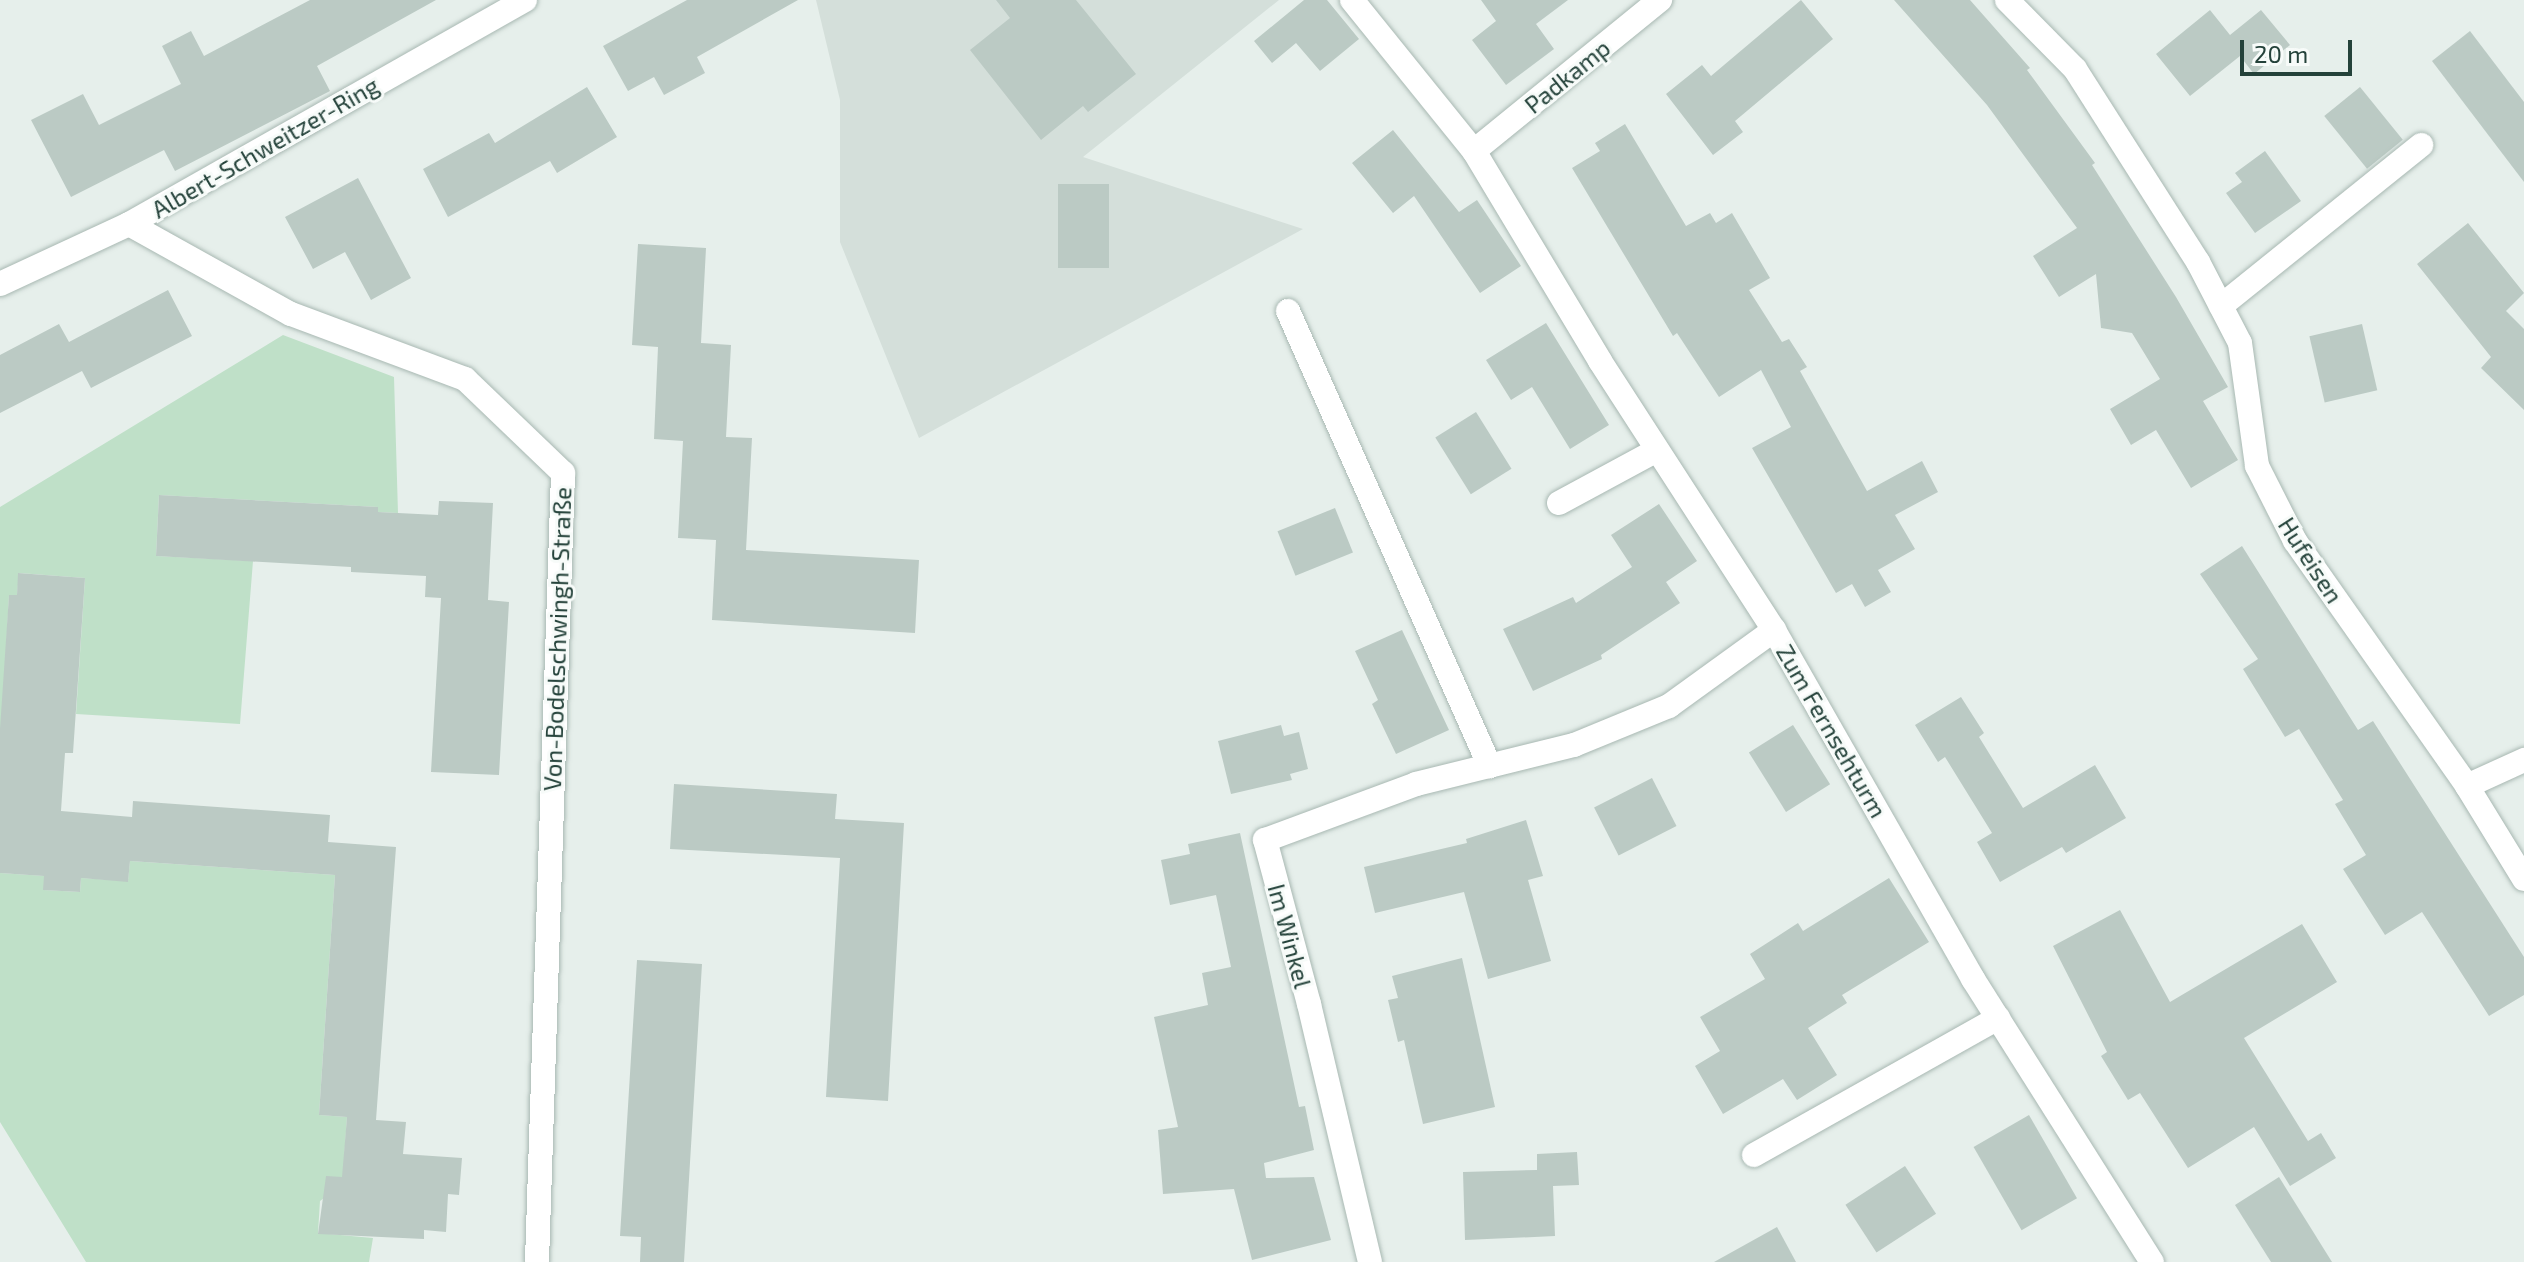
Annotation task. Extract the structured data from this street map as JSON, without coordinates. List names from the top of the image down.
{
  "streets": {
    "street": [
      "Padkamp",
      "Albert-Schweitzer-Ring",
      "Hufeisen",
      "Von-Bodelschwingh-Straße",
      "Zum Fernsehturm",
      "Im Winkel"
    ]
  },
  "crossings": [
    ["Padkamp", "Zum Fernsehturm"],
    ["Albert-Schweitzer-Ring", "Von-Bodelschwingh-Straße"],
    ["Zum Fernsehturm", "Im Winkel"]
  ],
  "scale_bar": "20 m"
}
